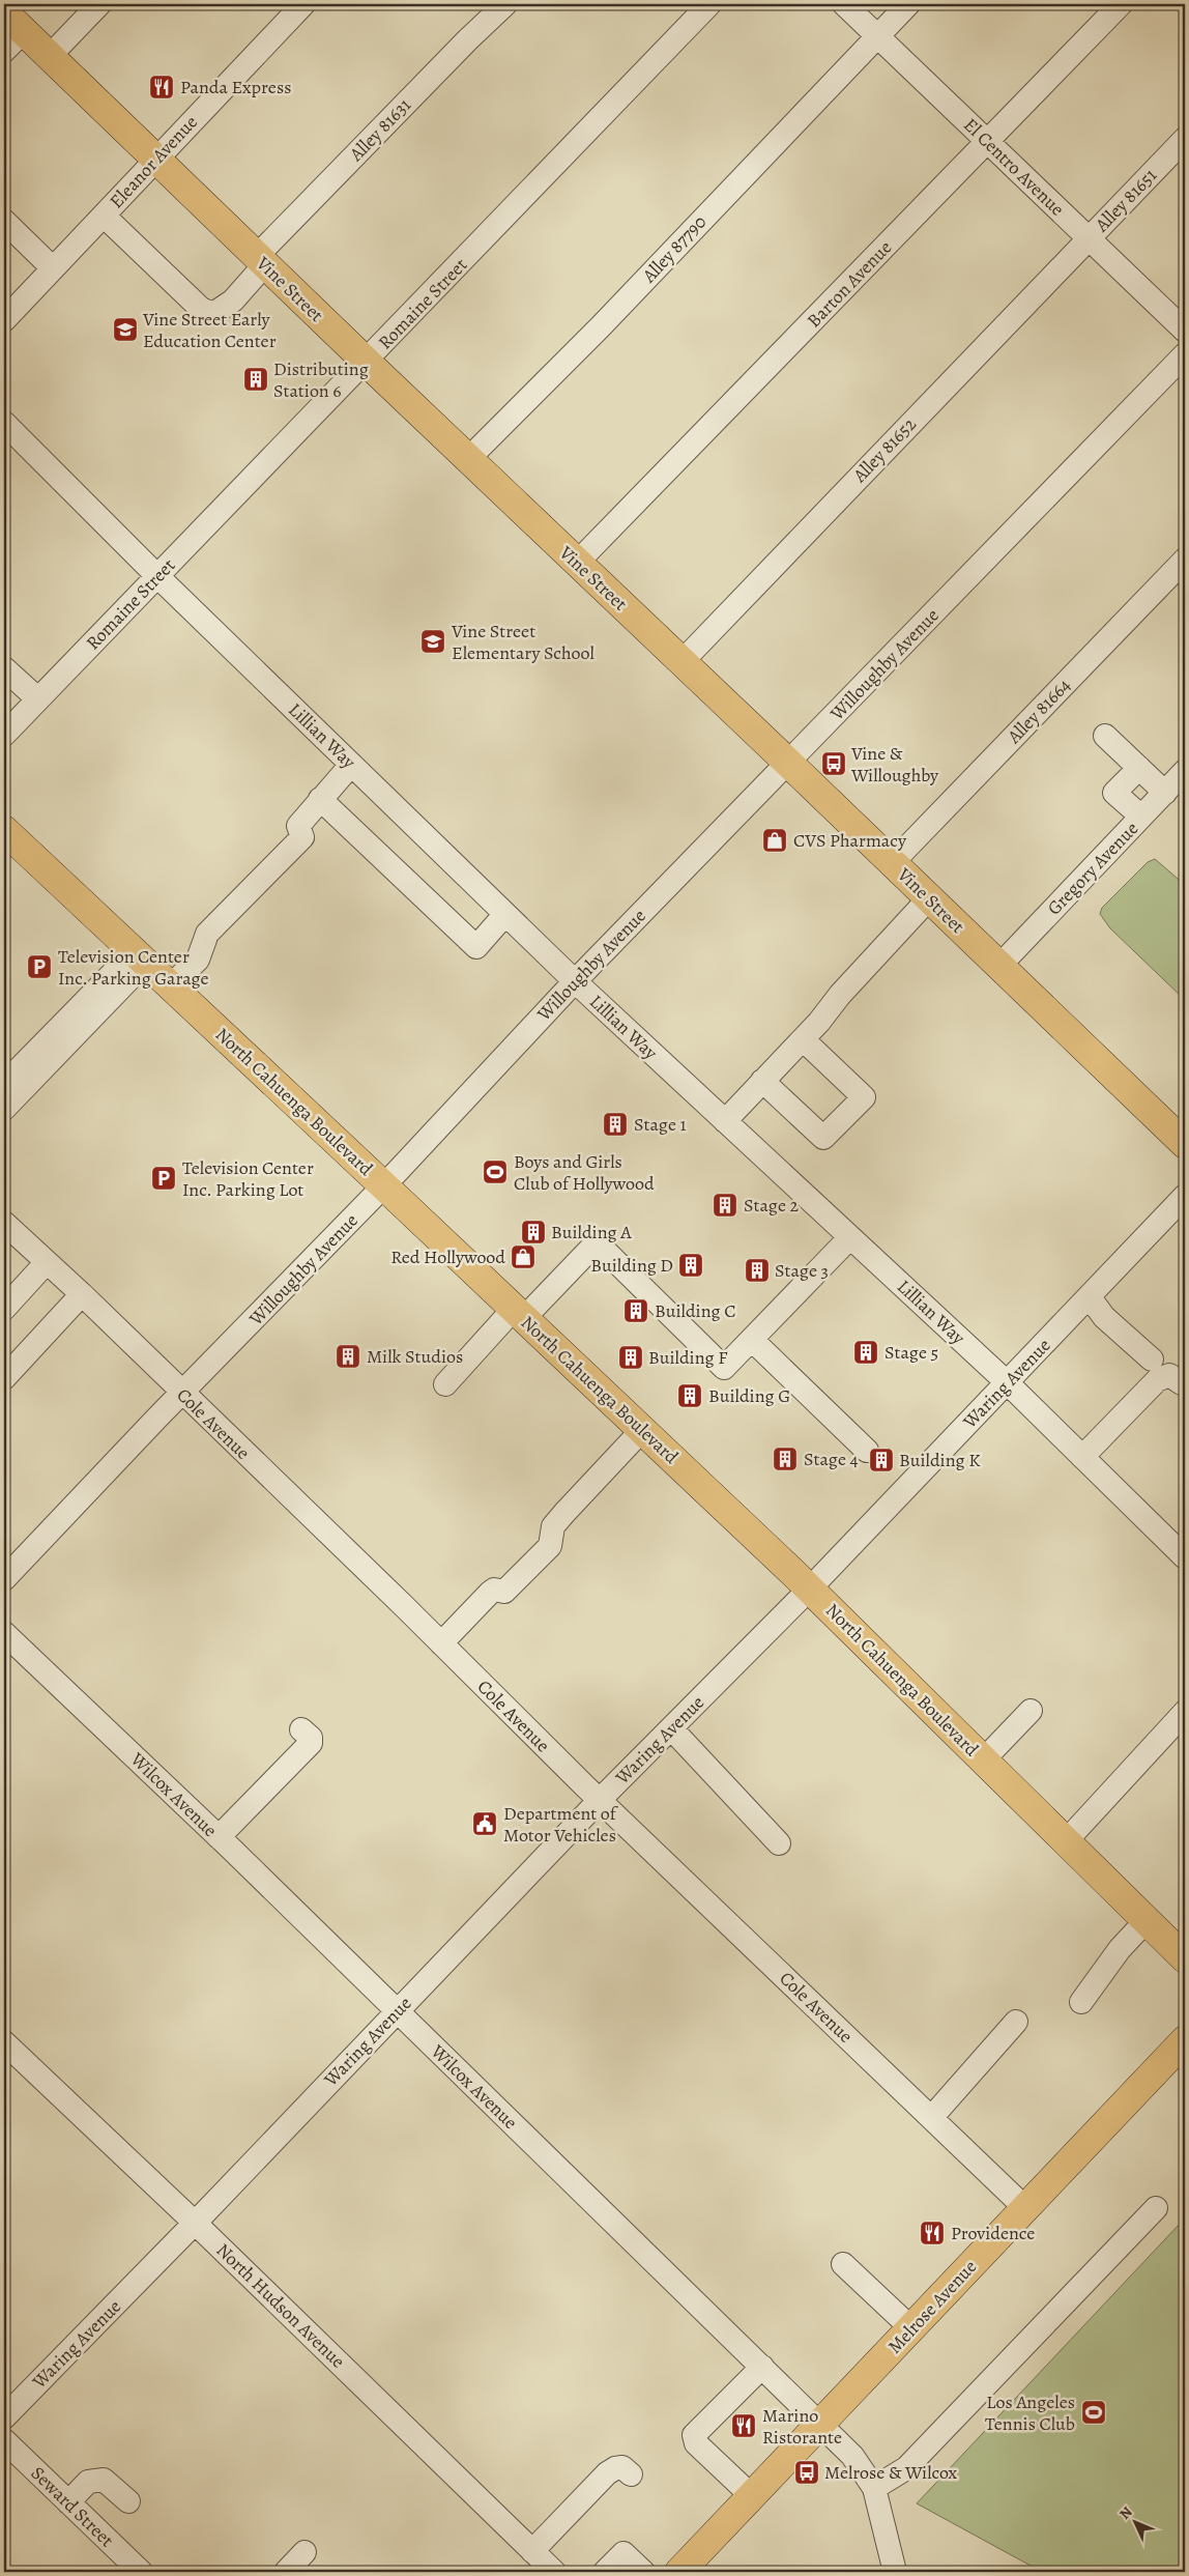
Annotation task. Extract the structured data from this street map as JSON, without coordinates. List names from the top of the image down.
{
  "streets": {
    "main road": ["Vine Street", "North Cahuenga Boulevard", "Melrose Avenue"],
    "street": [
      "Alley 81631",
      "Eleanor Avenue",
      "El Centro Avenue",
      "Alley 81651",
      "Alley 87790",
      "Barton Avenue",
      "Romaine Street",
      "Alley 81652",
      "Willoughby Avenue",
      "Alley 81664",
      "Lillian Way",
      "Gregory Avenue",
      "Waring Avenue",
      "Cole Avenue",
      "Wilcox Avenue",
      "North Hudson Avenue",
      "Seward Street"
    ]
  },
  "crossings": [
    ["Alley 81631", "Eleanor Avenue"],
    ["Alley 81631", "Vine Street"],
    ["Eleanor Avenue", "Vine Street"],
    ["El Centro Avenue", "Alley 81651"],
    ["El Centro Avenue", "Alley 87790"],
    ["El Centro Avenue", "Barton Avenue"],
    ["El Centro Avenue", "Alley 81652"],
    ["Alley 81651", "Alley 81652"],
    ["Alley 87790", "Vine Street"],
    ["Barton Avenue", "Vine Street"],
    ["Vine Street", "Romaine Street"],
    ["Vine Street", "Alley 81652"],
    ["Vine Street", "Willoughby Avenue"],
    ["Vine Street", "Alley 81664"],
    ["Vine Street", "Gregory Avenue"],
    ["Romaine Street", "Lillian Way"],
    ["Willoughby Avenue", "Lillian Way"],
    ["Willoughby Avenue", "North Cahuenga Boulevard"],
    ["Willoughby Avenue", "Cole Avenue"],
    ["Lillian Way", "Waring Avenue"],
    ["North Cahuenga Boulevard", "Waring Avenue"],
    ["Waring Avenue", "Cole Avenue"],
    ["Waring Avenue", "Wilcox Avenue"],
    ["Waring Avenue", "North Hudson Avenue"],
    ["Cole Avenue", "Melrose Avenue"],
    ["Wilcox Avenue", "Melrose Avenue"]
  ],
  "places": {
    "restaurant": ["Panda Express", "Providence", "Marino Ristorante"],
    "school or university": ["Vine Street Early Education Center", "Vine Street Elementary School"],
    "building": [
      "Distributing Station 6",
      "Stage 1",
      "Stage 2",
      "Building A",
      "Building D",
      "Stage 3",
      "Building C",
      "Stage 5",
      "Milk Studios",
      "Building F",
      "Building G",
      "Stage 4",
      "Building K"
    ],
    "bus stop": ["Vine & Willoughby", "Melrose & Wilcox"],
    "shop": ["CVS Pharmacy", "Red Hollywood"],
    "parking": ["Television Center Inc. Parking Garage", "Television Center Inc. Parking Lot"],
    "sports": ["Boys and Girls Club of Hollywood", "Los Angeles Tennis Club"],
    "public building": ["Department of Motor Vehicles"]
  },
  "north": "top left"
}
